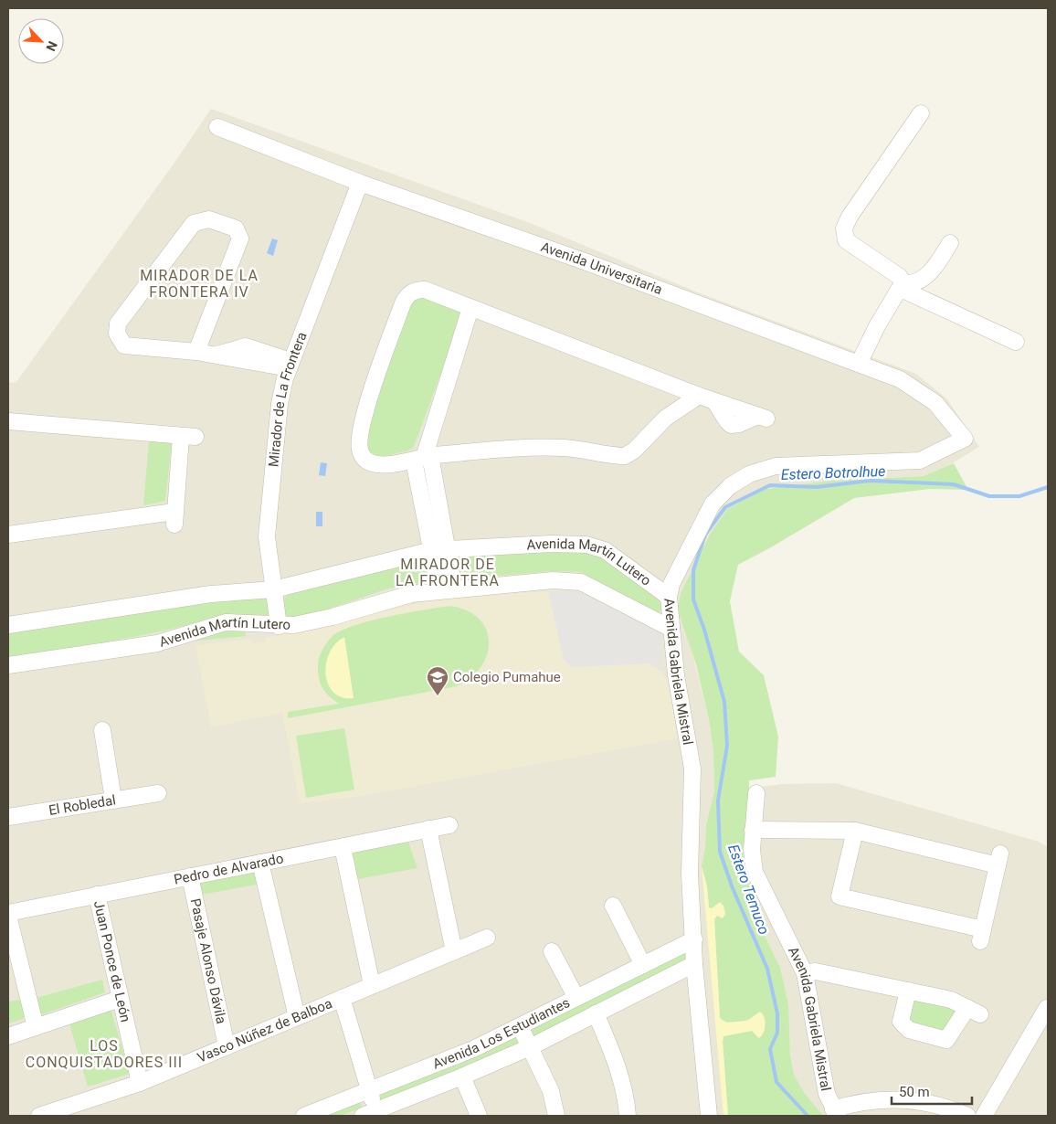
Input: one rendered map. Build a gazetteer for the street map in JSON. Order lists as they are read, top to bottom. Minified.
{"streets":{"street":["Avenida Universitaria","Mirador de La Frontera","Avenida Martín Lutero","Avenida Gabriela Mistral","El Robledal","Pedro de Alvarado","Pasaje Alonso Dávila","Juan Ponce de León","Vasco Núñez de Balboa","Avenida Los Estudiantes"]},"crossings":[["Avenida Universitaria","Mirador de La Frontera"],["Avenida Universitaria","Avenida Gabriela Mistral"],["Mirador de La Frontera","Avenida Martín Lutero"],["Avenida Martín Lutero","Avenida Gabriela Mistral"],["Avenida Gabriela Mistral","Avenida Los Estudiantes"],["Pedro de Alvarado","Pasaje Alonso Dávila"],["Pedro de Alvarado","Juan Ponce de León"],["Pasaje Alonso Dávila","Vasco Núñez de Balboa"],["Juan Ponce de León","Vasco Núñez de Balboa"]],"districts":["MIRADOR DE LA FRONTERA IV","MIRADOR DE LA FRONTERA","LOS CONQUISTADORES III"],"water":["Estero Botrolhue","Estero Temuco"],"places":{"school or university":["Colegio Pumahue"]},"scale_bar":"50 m","north":"bottom right"}
